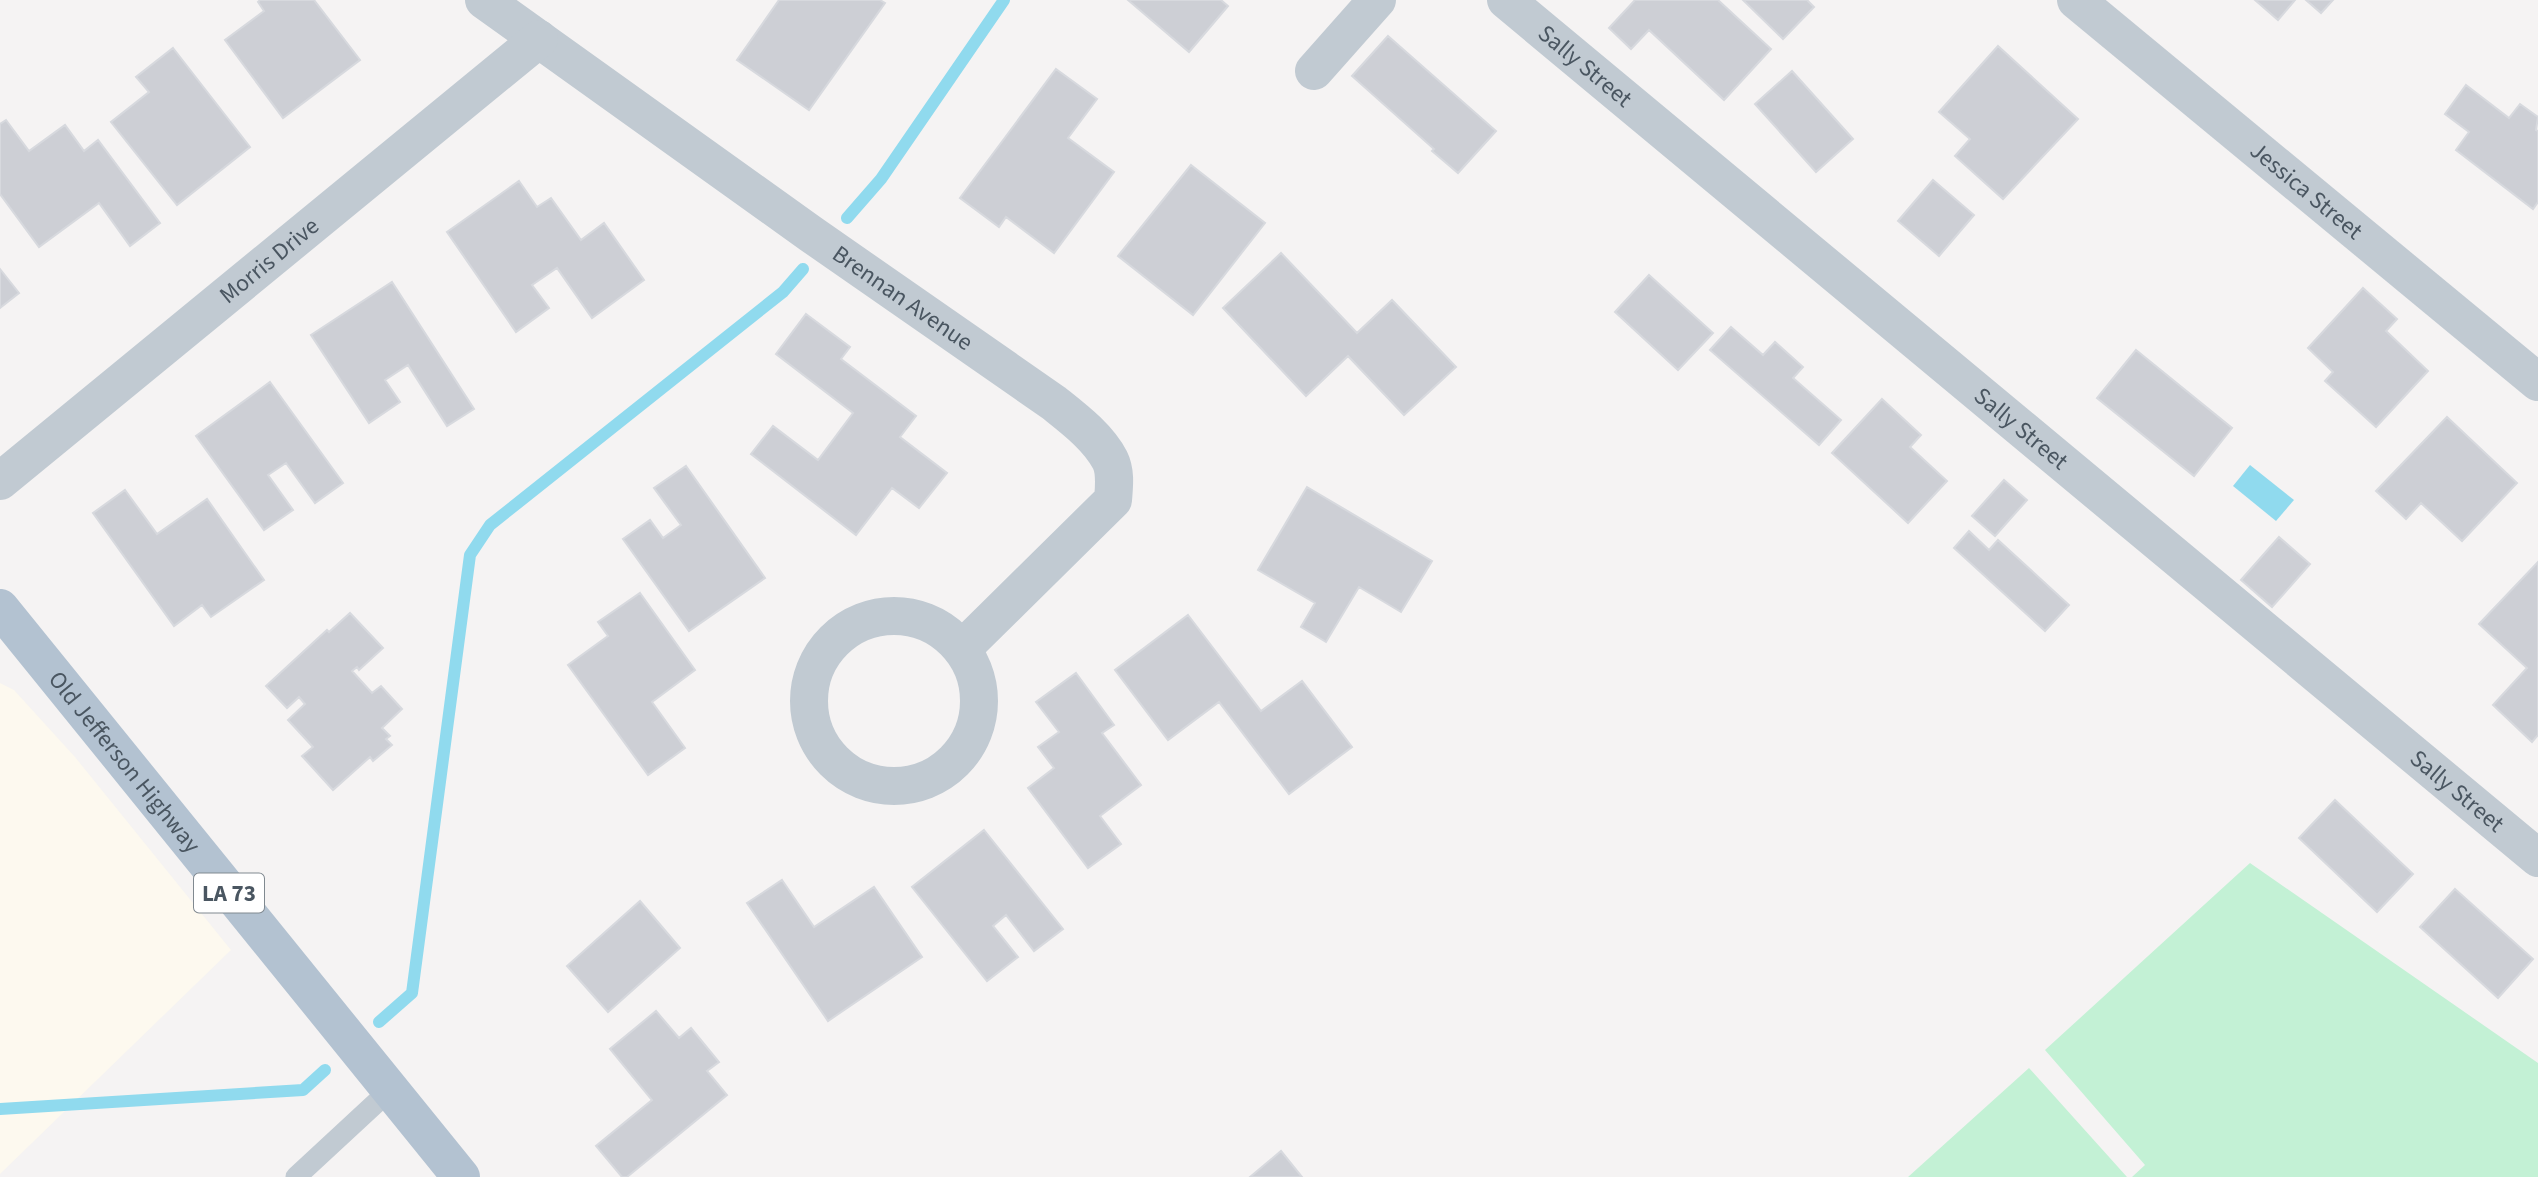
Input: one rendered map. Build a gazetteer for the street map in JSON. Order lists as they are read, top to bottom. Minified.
{"streets":{"main road":["Old Jefferson Highway","LA 73"],"street":["Sally Street","Jessica Street","Morris Drive","Brennan Avenue"]},"crossings":[["Morris Drive","Brennan Avenue"]]}
